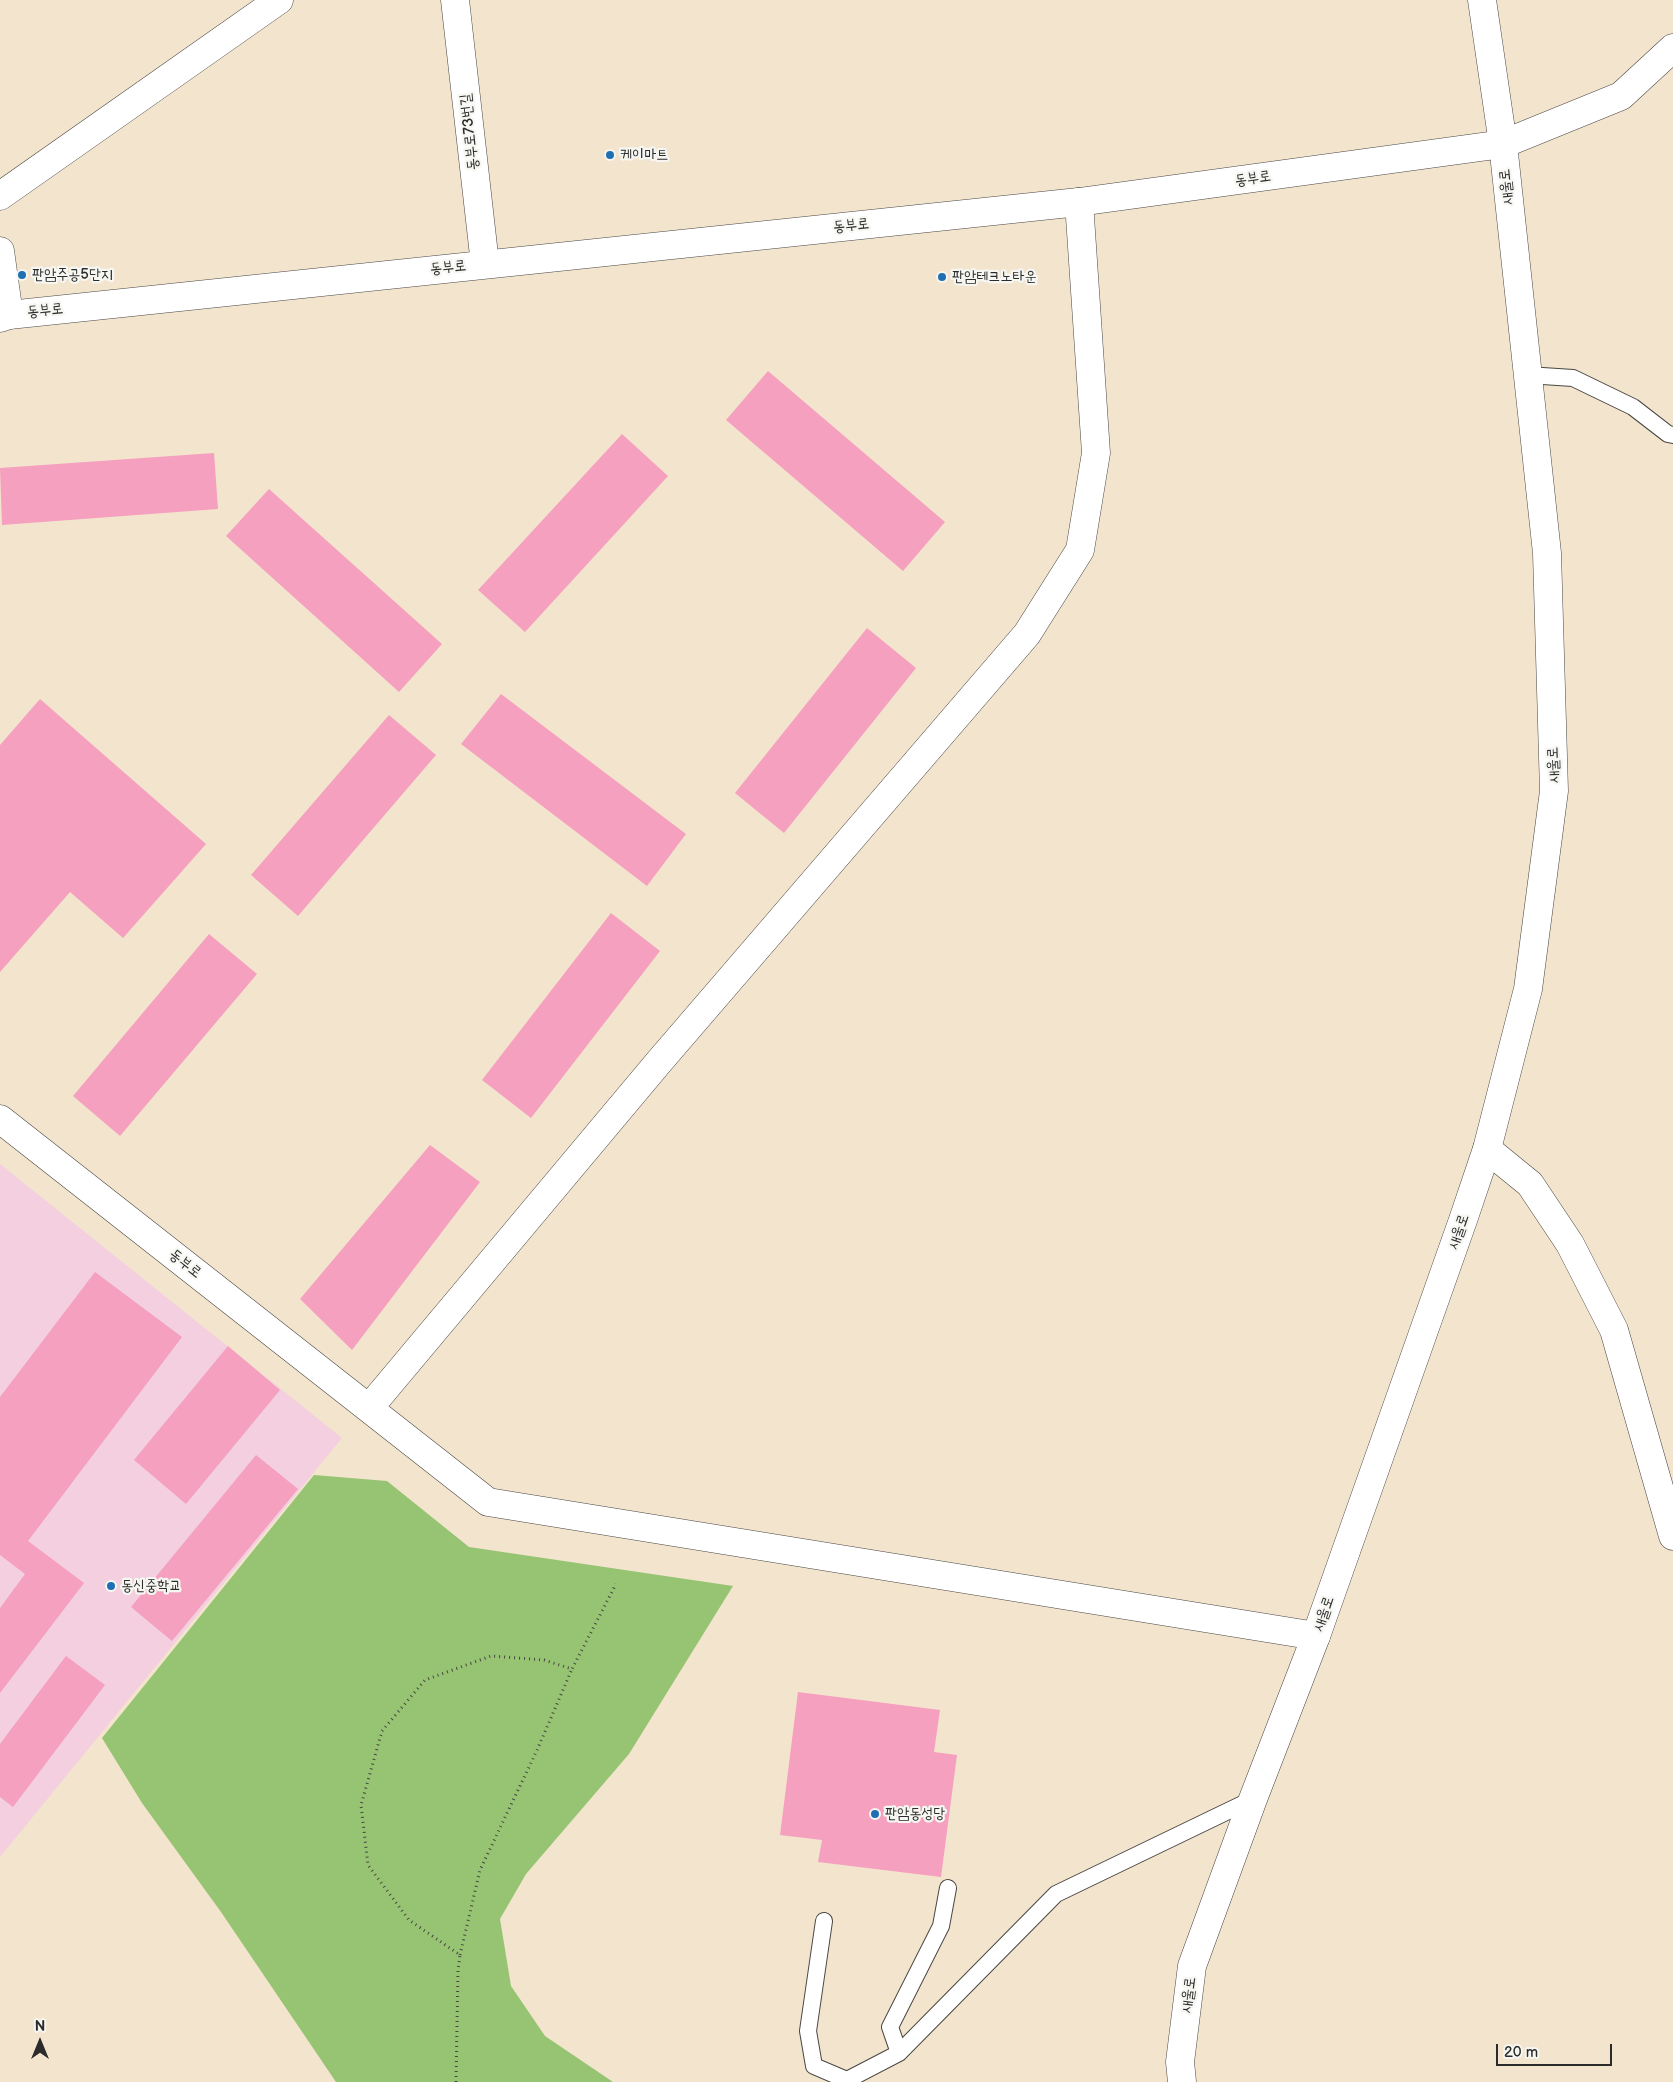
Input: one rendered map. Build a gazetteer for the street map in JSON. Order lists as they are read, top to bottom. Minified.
{"streets":{"street":["동부로73번길","동부로","새울로"]},"crossings":[["동부로73번길","동부로"],["동부로","새울로"]],"places":["케이마트","판암주공5단지","판암테크노타운","동신중학교","판암동성당"],"scale_bar":"20 m","north":"top"}
